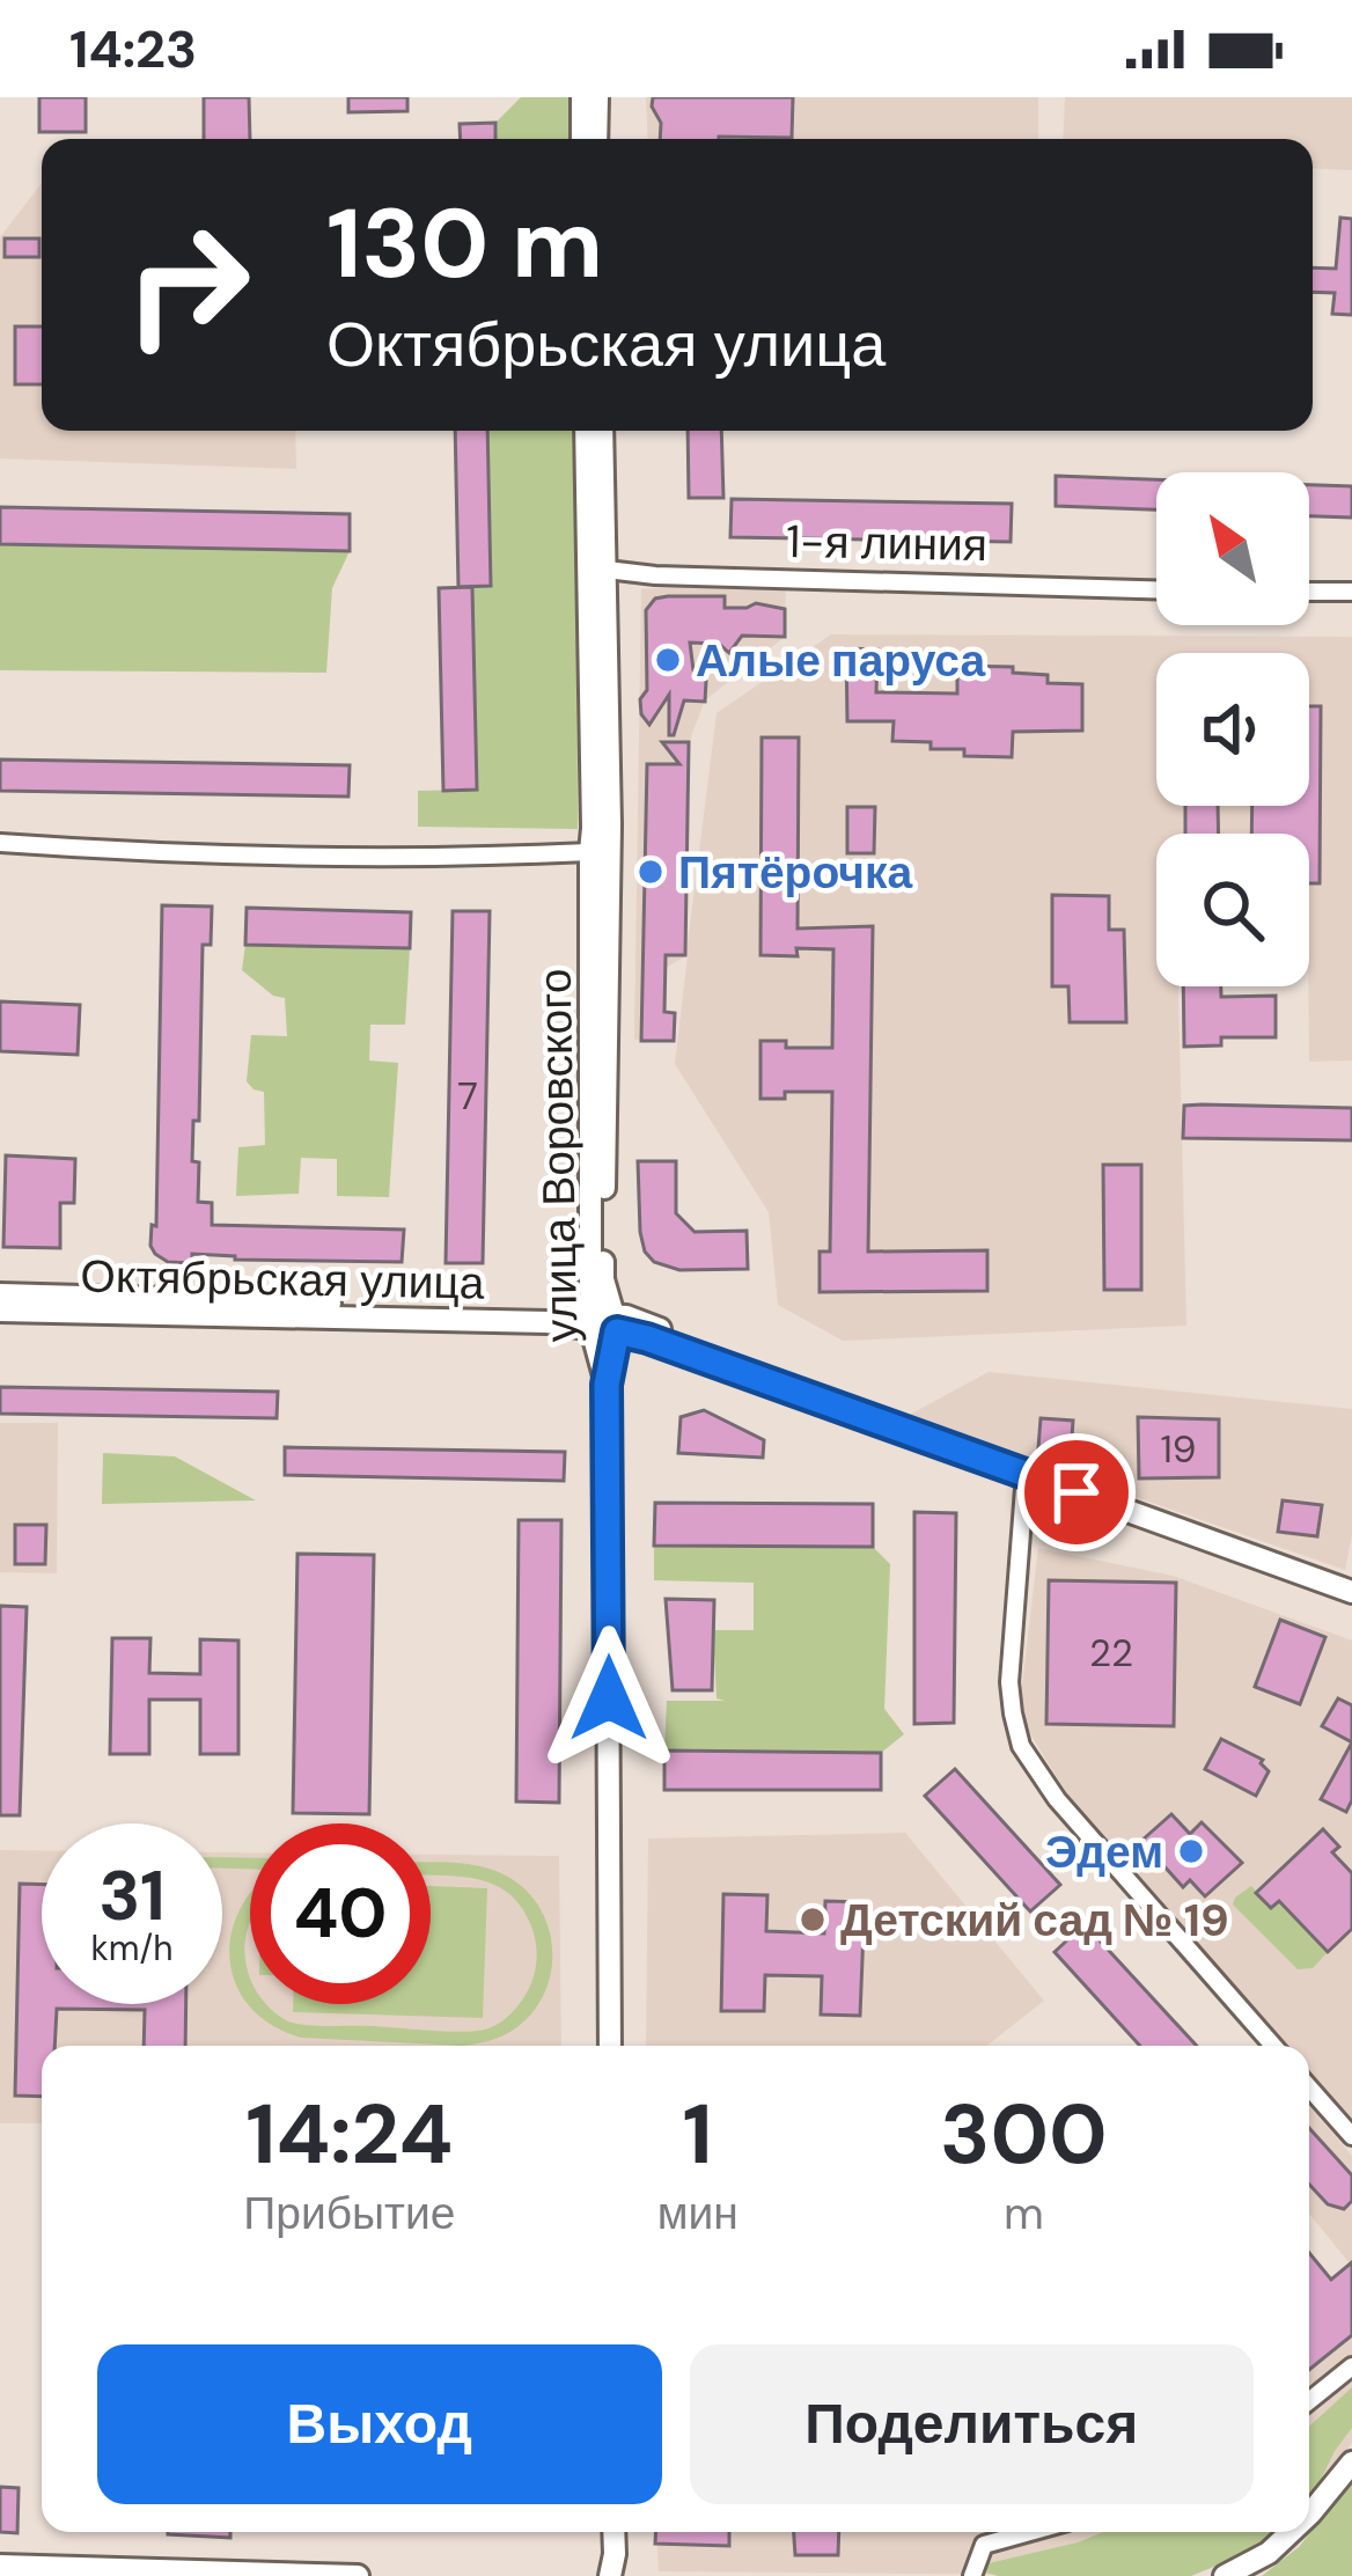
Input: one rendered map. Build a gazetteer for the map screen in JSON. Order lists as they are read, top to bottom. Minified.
{"streets":{"street":["1-я линия","улица Воровского","Октябрьская улица"]},"crossings":[["1-я линия","улица Воровского"],["улица Воровского","Октябрьская улица"]],"places":["Алые паруса","Пятёрочка","Эдем","Детский сад № 19"],"house_numbers":["7","19","22"],"north":"top left","page":{"status":"14:23","turn":["130 m","Октябрьская улица"],"speed":"31 km/h","limit":"40","eta":["14:24","Прибытие","1","мин","300","m"],"buttons":["Выход","Поделиться"]}}
